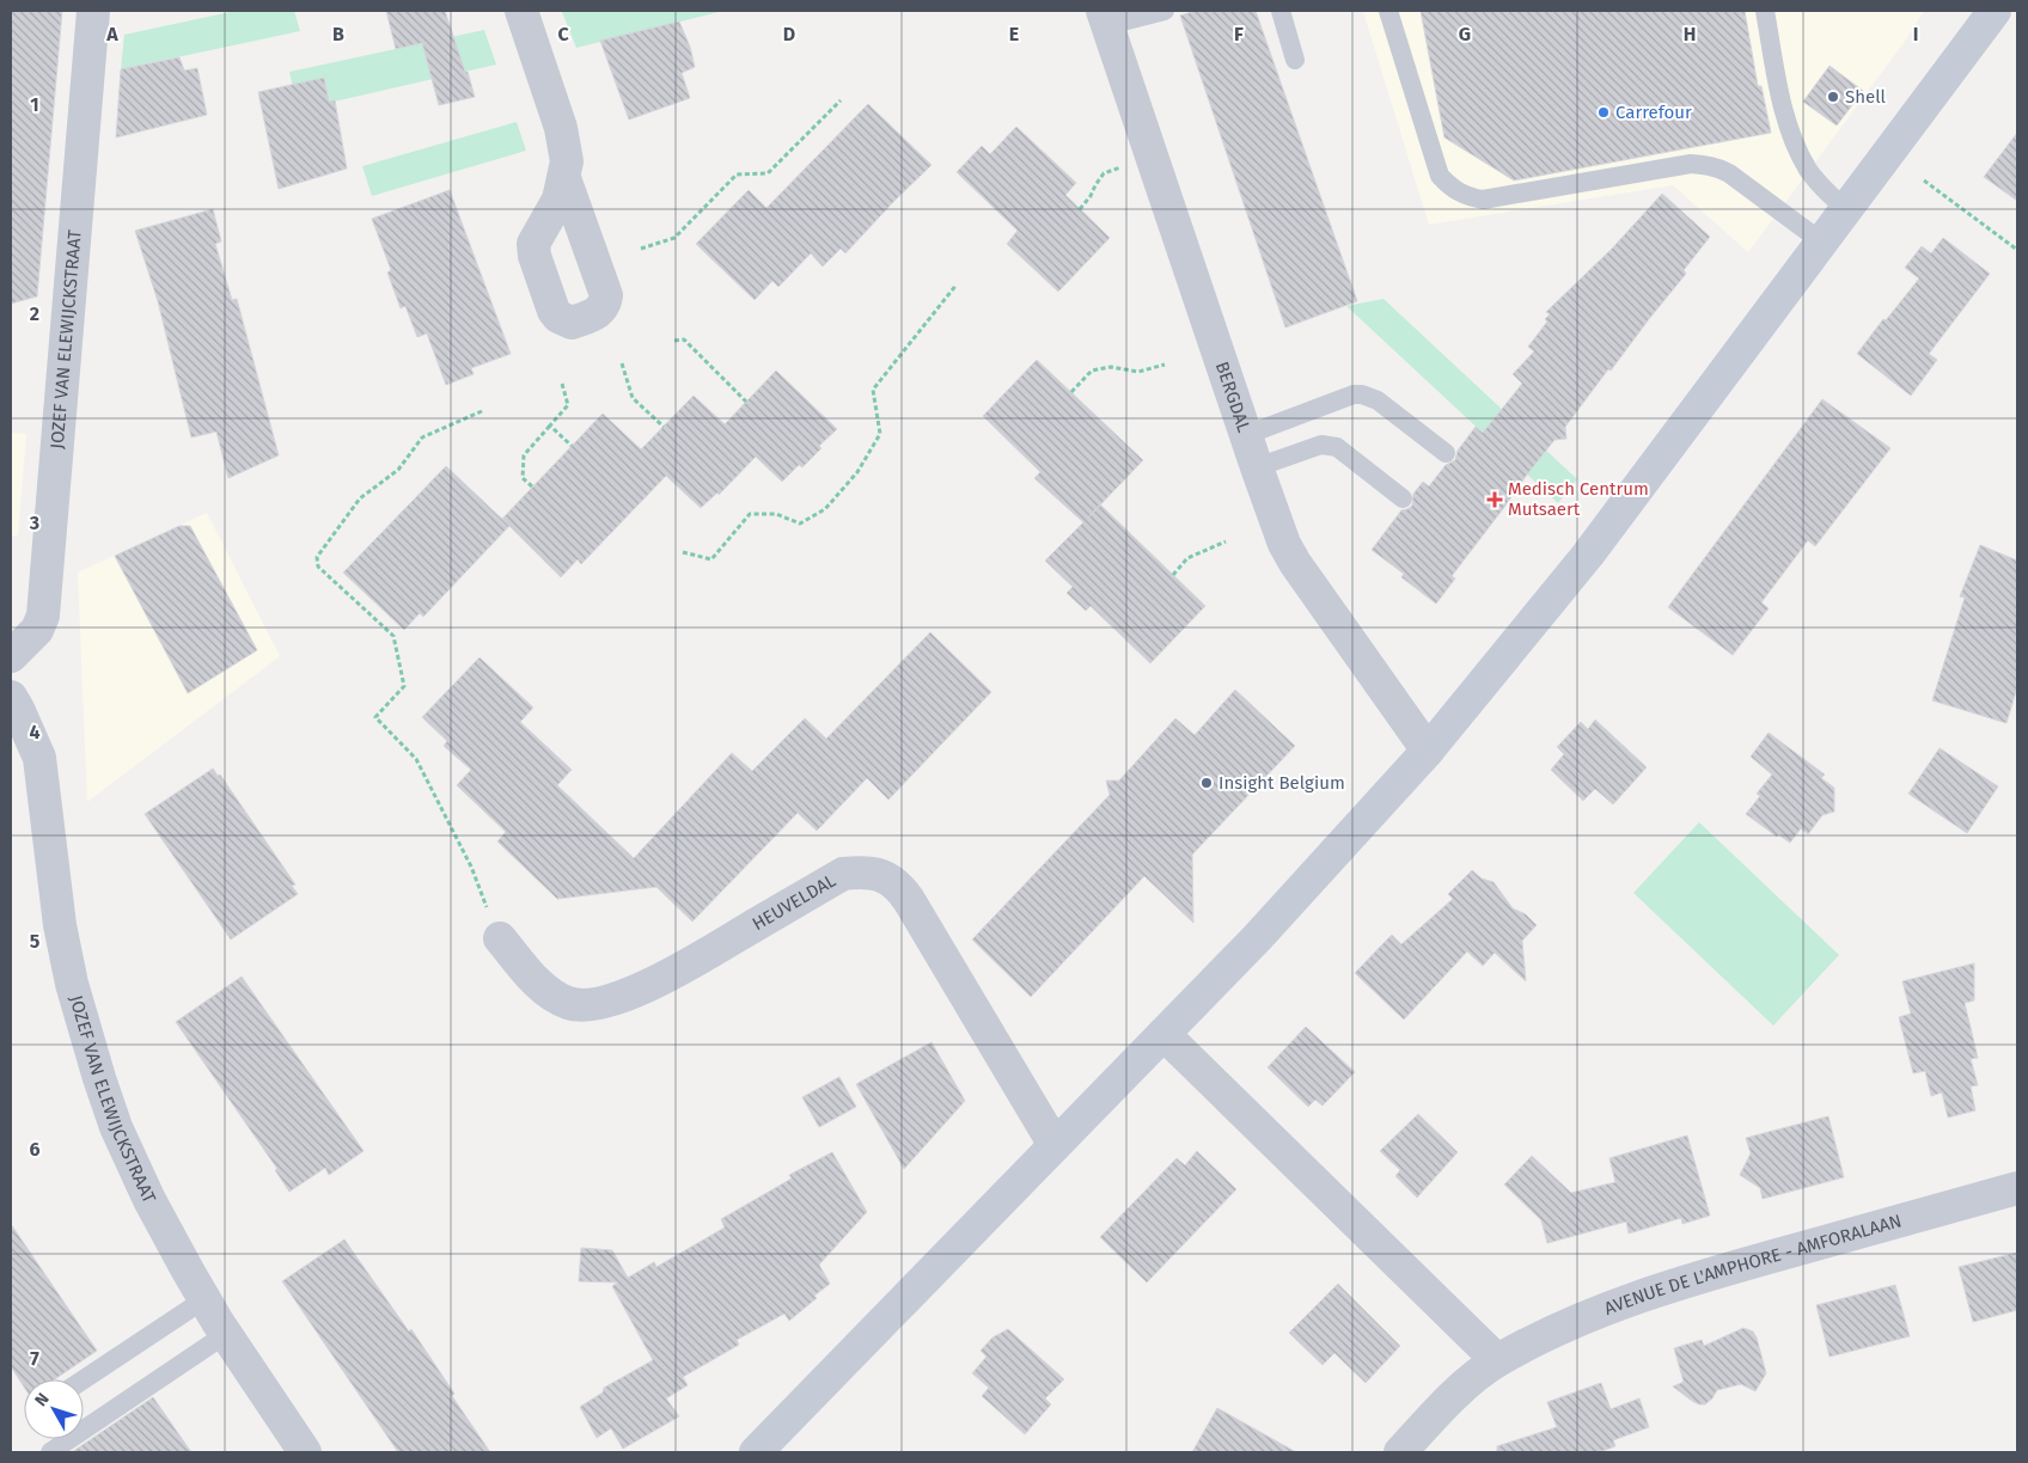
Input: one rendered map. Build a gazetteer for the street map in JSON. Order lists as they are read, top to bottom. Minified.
{"streets":{"street":["JOZEF VAN ELEWIJCKSTRAAT","BERGDAL","HEUVELDAL","AVENUE DE L'AMPHORE - AMFORALAAN"]},"places":{"other":["Shell","Carrefour","Insight Belgium"],"health":["Medisch Centrum Mutsaert"]},"north":"top left","grid":{"columns":["A","B","C","D","E","F","G","H","I"],"rows":["1","2","3","4","5","6","7"]}}
